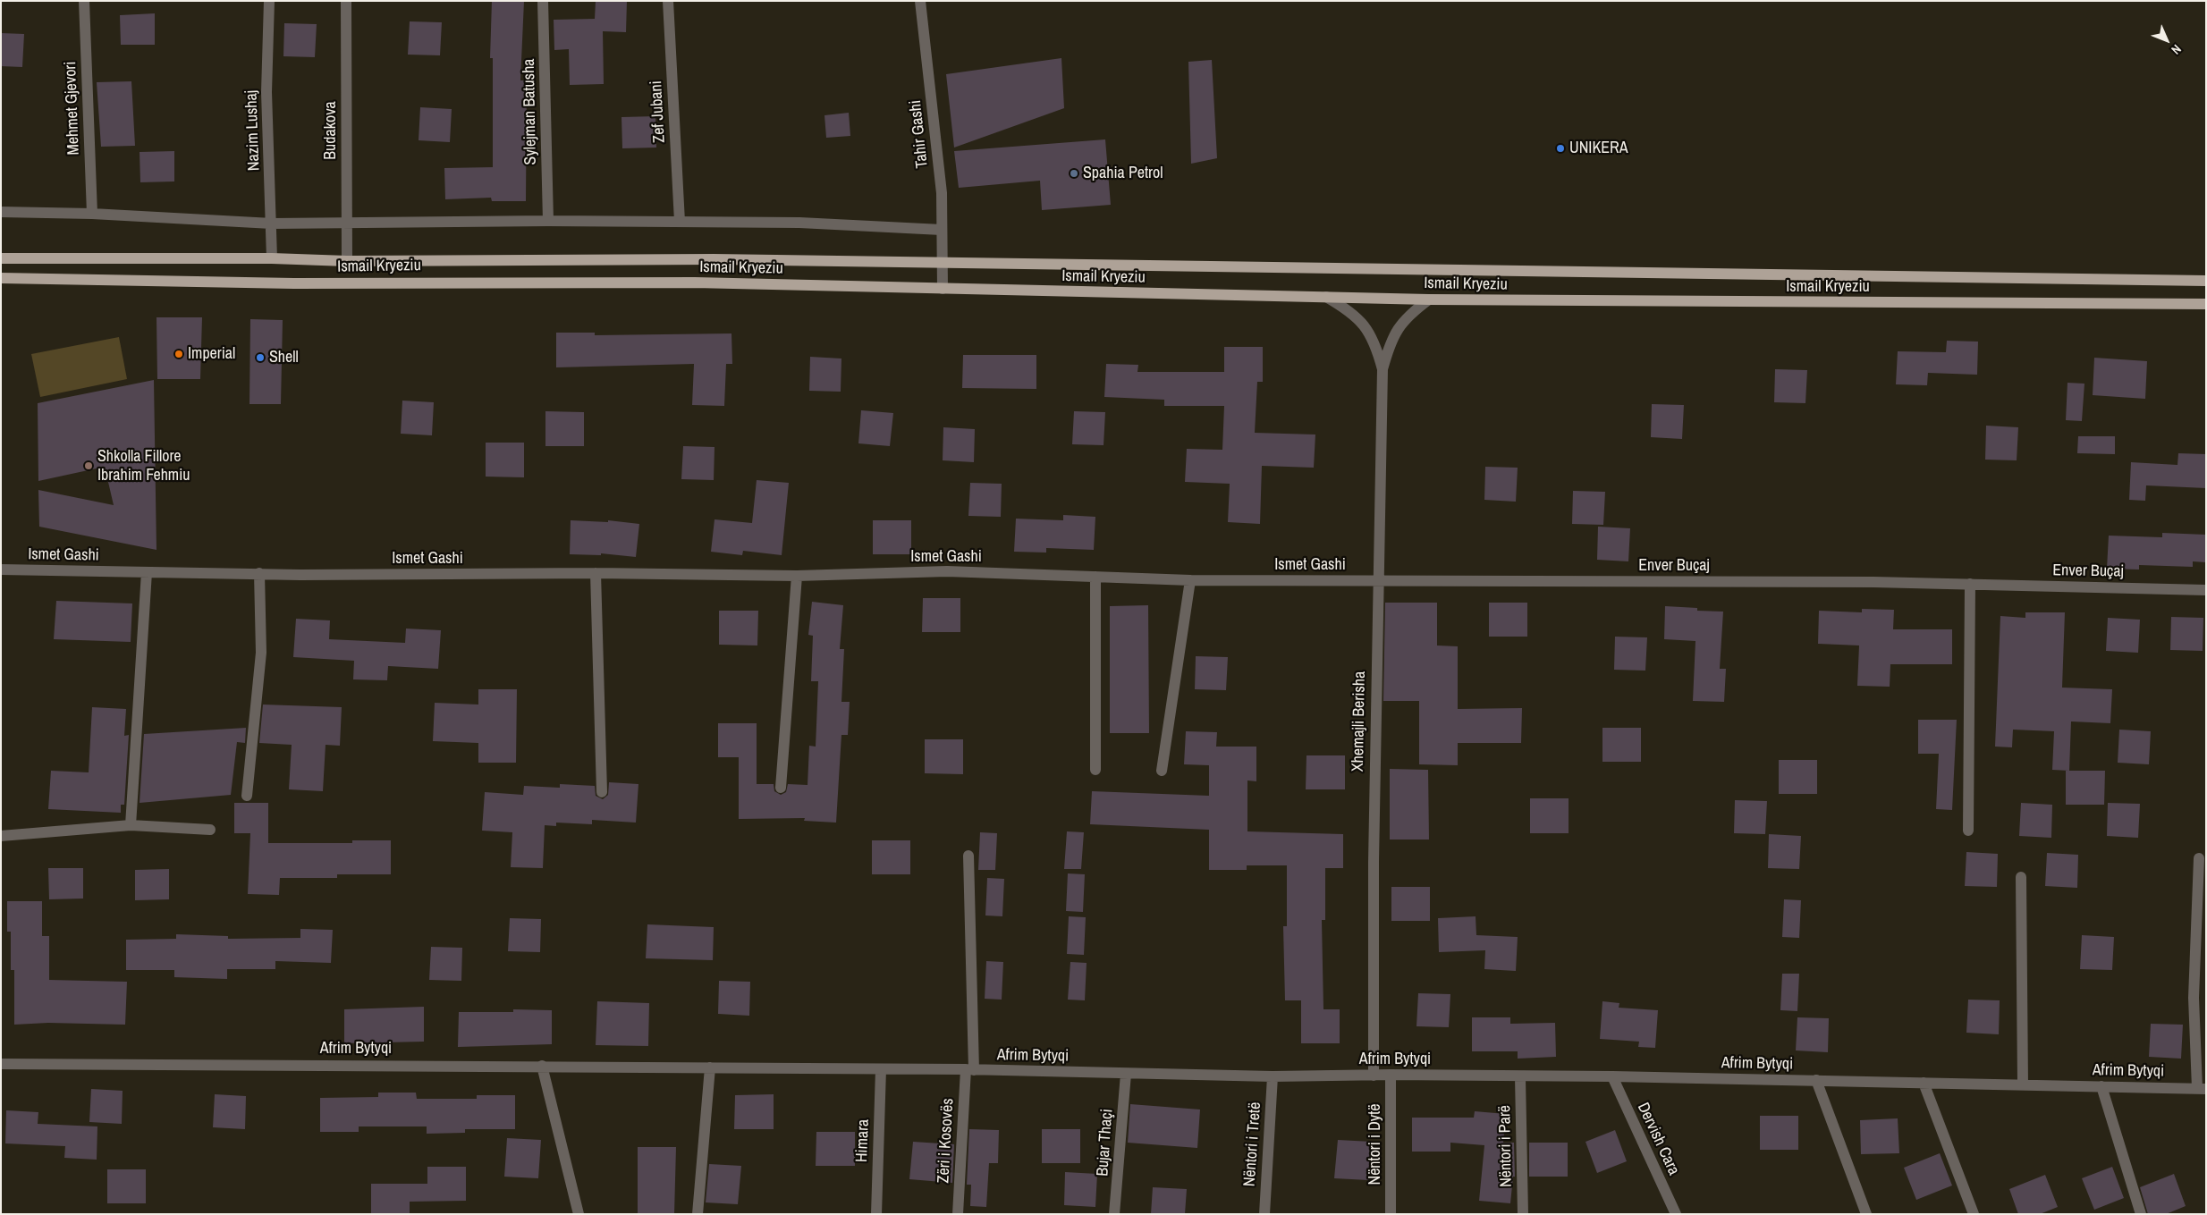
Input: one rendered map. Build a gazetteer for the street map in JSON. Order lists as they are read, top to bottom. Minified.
{"streets":{"main road":["Ismail Kryeziu"],"street":["Mehmet Gjevori","Sylejman Batusha","Zef Jubani","Nazim Lushaj","Budakova","Tahir Gashi","Ismet Gashi","Enver Buçaj","Xhemajli Berisha","Afrim Bytyqi","Dervish Cara","Himara","Zëri i Kosovës","Bujar Thaçi","Nëntori i Tretë","Nëntori i Dytë","Nëntori i Parë"]},"crossings":[["Nazim Lushaj","Ismail Kryeziu"],["Budakova","Ismail Kryeziu"],["Tahir Gashi","Ismail Kryeziu"],["Ismail Kryeziu","Xhemajli Berisha"],["Ismet Gashi","Enver Buçaj"],["Ismet Gashi","Xhemajli Berisha"],["Enver Buçaj","Xhemajli Berisha"],["Xhemajli Berisha","Afrim Bytyqi"],["Afrim Bytyqi","Dervish Cara"],["Afrim Bytyqi","Himara"],["Afrim Bytyqi","Zëri i Kosovës"],["Afrim Bytyqi","Bujar Thaçi"],["Afrim Bytyqi","Nëntori i Tretë"],["Afrim Bytyqi","Nëntori i Dytë"],["Afrim Bytyqi","Nëntori i Parë"]],"places":["UNIKERA","Spahia Petrol","Imperial","Shell","Shkolla Fillore Ibrahim Fehmiu"],"north":"bottom right"}
